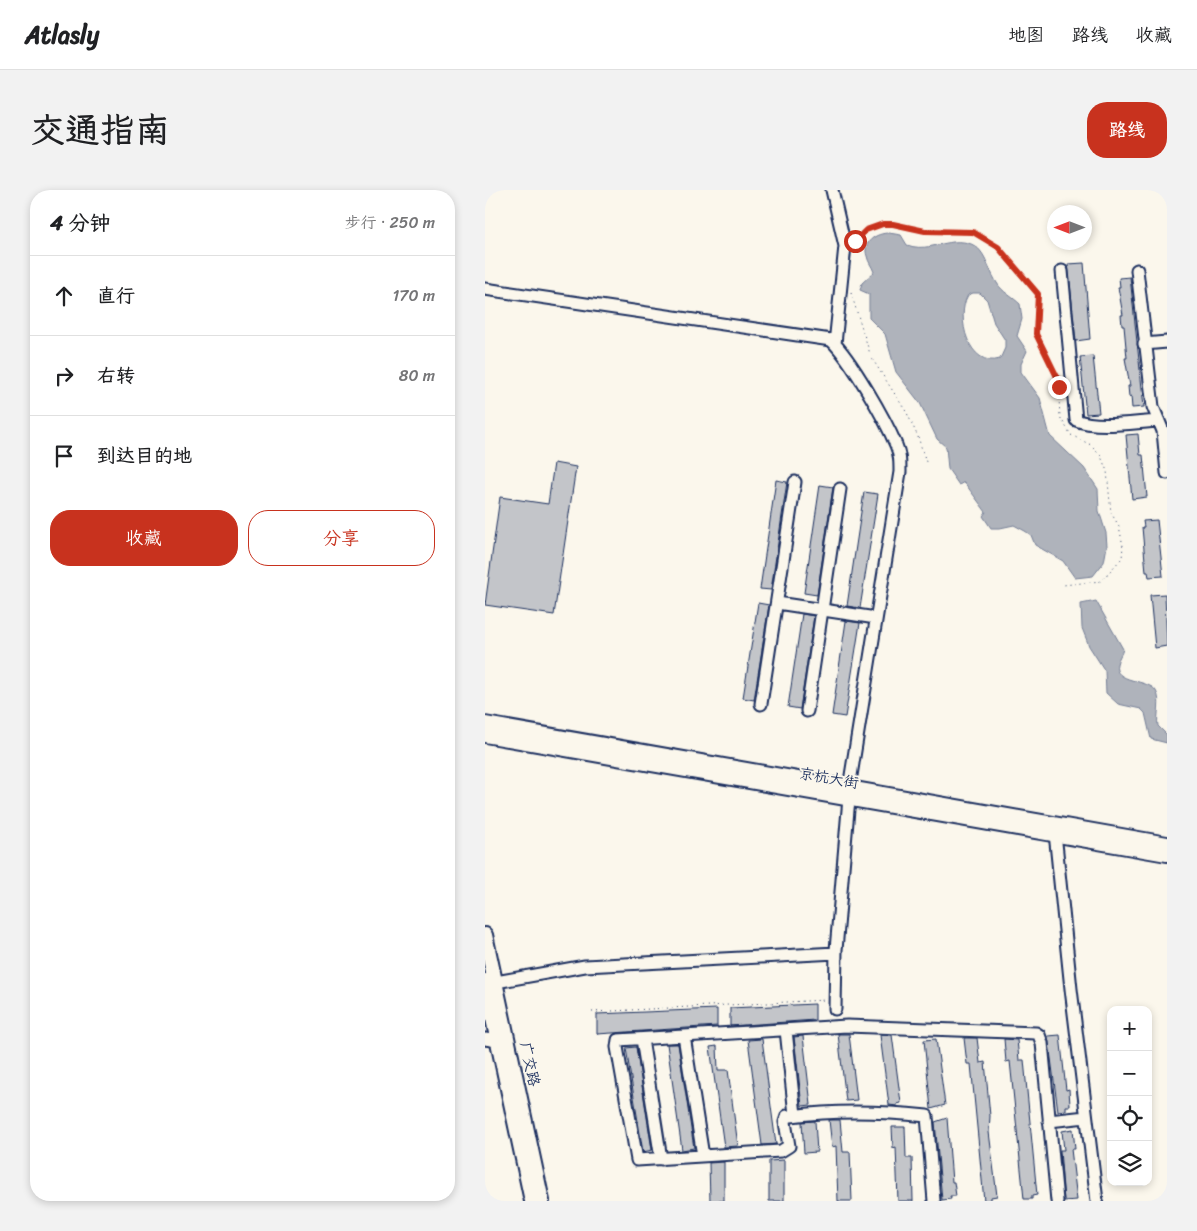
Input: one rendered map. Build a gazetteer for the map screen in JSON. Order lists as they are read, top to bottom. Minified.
{"streets":{"main road":["京杭大街","广交路"]},"north":"left","page":{"header":"Atlasly","nav":["地图","路线","收藏"],"title":"交通指南","buttons":["路线",["收藏","分享"]],"heading":["4 分钟","步行 · 250 m"],"list":[["直行","170 m"],["右转","80 m"],"到达目的地"],"map_buttons":["+","−"]}}
